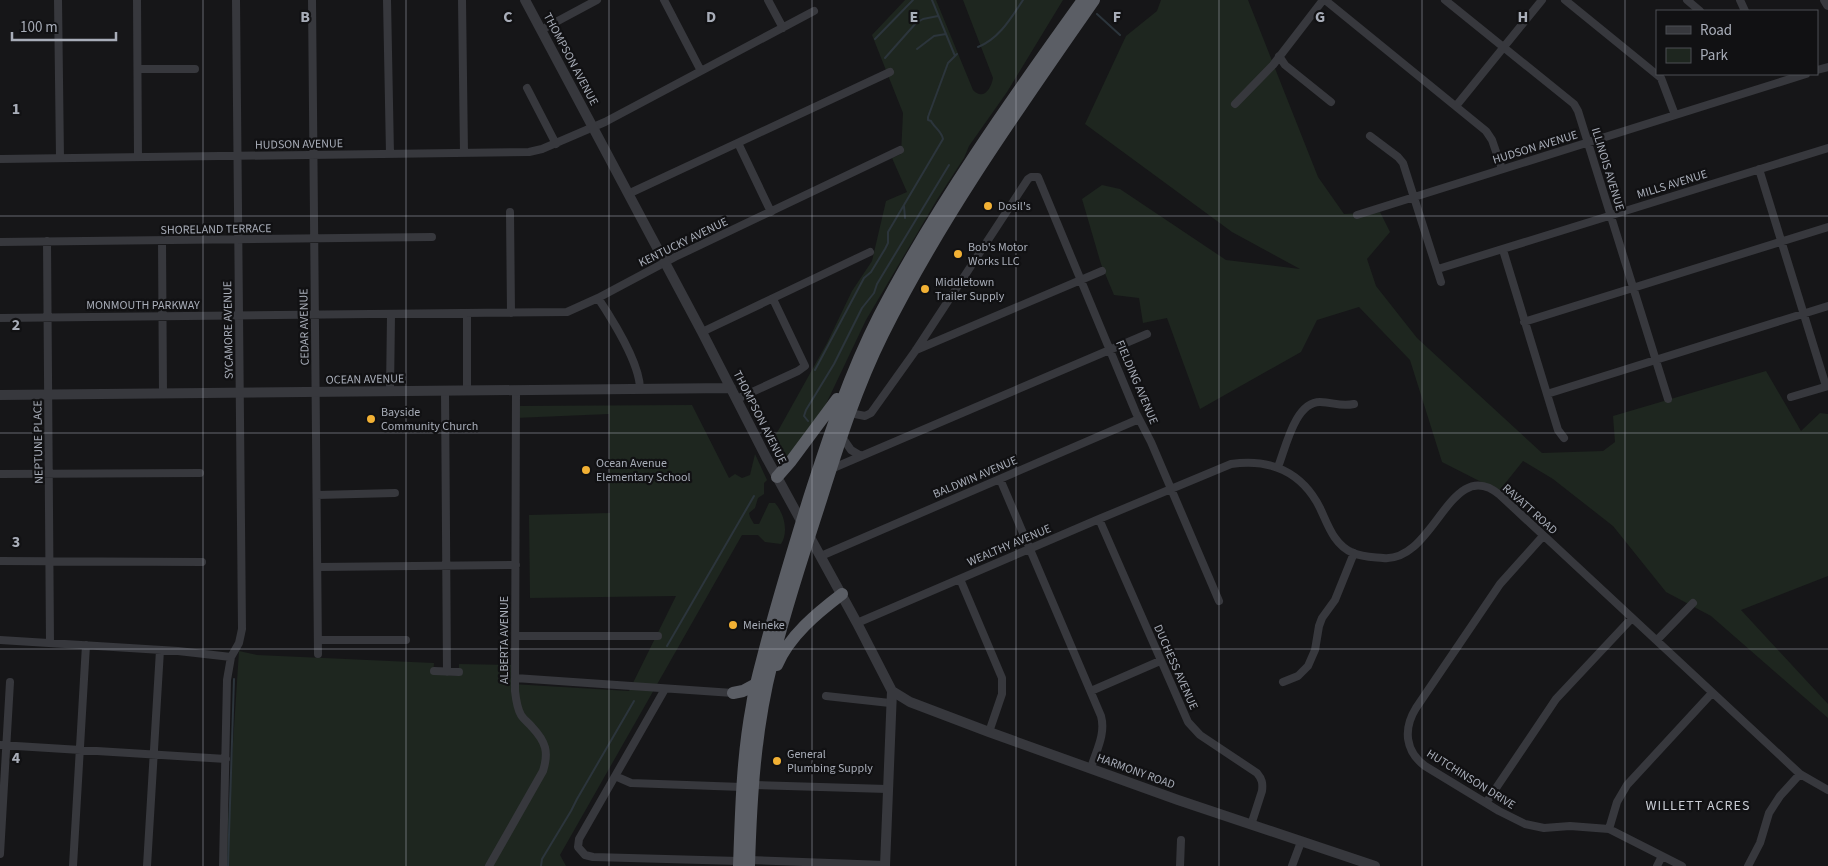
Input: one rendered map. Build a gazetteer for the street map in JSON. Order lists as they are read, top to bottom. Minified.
{"streets":{"street":["THOMPSON AVENUE","HUDSON AVENUE","ILLINOIS AVENUE","MILLS AVENUE","SHORELAND TERRACE","KENTUCKY AVENUE","MONMOUTH PARKWAY","CEDAR AVENUE","SYCAMORE AVENUE","OCEAN AVENUE","FIELDING AVENUE","NEPTUNE PLACE","BALDWIN AVENUE","RAVATT ROAD","WEALTHY AVENUE","ALBERTA AVENUE","DUCHESS AVENUE","HARMONY ROAD","HUTCHINSON DRIVE"]},"crossings":[["THOMPSON AVENUE","HUDSON AVENUE"],["THOMPSON AVENUE","KENTUCKY AVENUE"],["THOMPSON AVENUE","OCEAN AVENUE"],["THOMPSON AVENUE","BALDWIN AVENUE"],["THOMPSON AVENUE","WEALTHY AVENUE"],["THOMPSON AVENUE","HARMONY ROAD"],["HUDSON AVENUE","ILLINOIS AVENUE"],["HUDSON AVENUE","CEDAR AVENUE"],["HUDSON AVENUE","SYCAMORE AVENUE"],["ILLINOIS AVENUE","MILLS AVENUE"],["SHORELAND TERRACE","CEDAR AVENUE"],["SHORELAND TERRACE","SYCAMORE AVENUE"],["SHORELAND TERRACE","NEPTUNE PLACE"],["KENTUCKY AVENUE","MONMOUTH PARKWAY"],["MONMOUTH PARKWAY","CEDAR AVENUE"],["MONMOUTH PARKWAY","SYCAMORE AVENUE"],["MONMOUTH PARKWAY","NEPTUNE PLACE"],["CEDAR AVENUE","OCEAN AVENUE"],["SYCAMORE AVENUE","OCEAN AVENUE"],["OCEAN AVENUE","NEPTUNE PLACE"],["OCEAN AVENUE","ALBERTA AVENUE"],["FIELDING AVENUE","BALDWIN AVENUE"],["FIELDING AVENUE","WEALTHY AVENUE"],["RAVATT ROAD","HUTCHINSON DRIVE"],["WEALTHY AVENUE","DUCHESS AVENUE"],["DUCHESS AVENUE","HARMONY ROAD"]],"districts":["WILLETT ACRES"],"places":["Dosil's","Bob's Motor Works LLC","Middletown Trailer Supply","Bayside Community Church","Ocean Avenue Elementary School","Meineke","General Plumbing Supply"],"legend":["Road","Park"],"scale_bar":"100 m","grid":{"columns":["B","C","D","E","F","G","H"],"rows":["1","2","3","4"]}}
